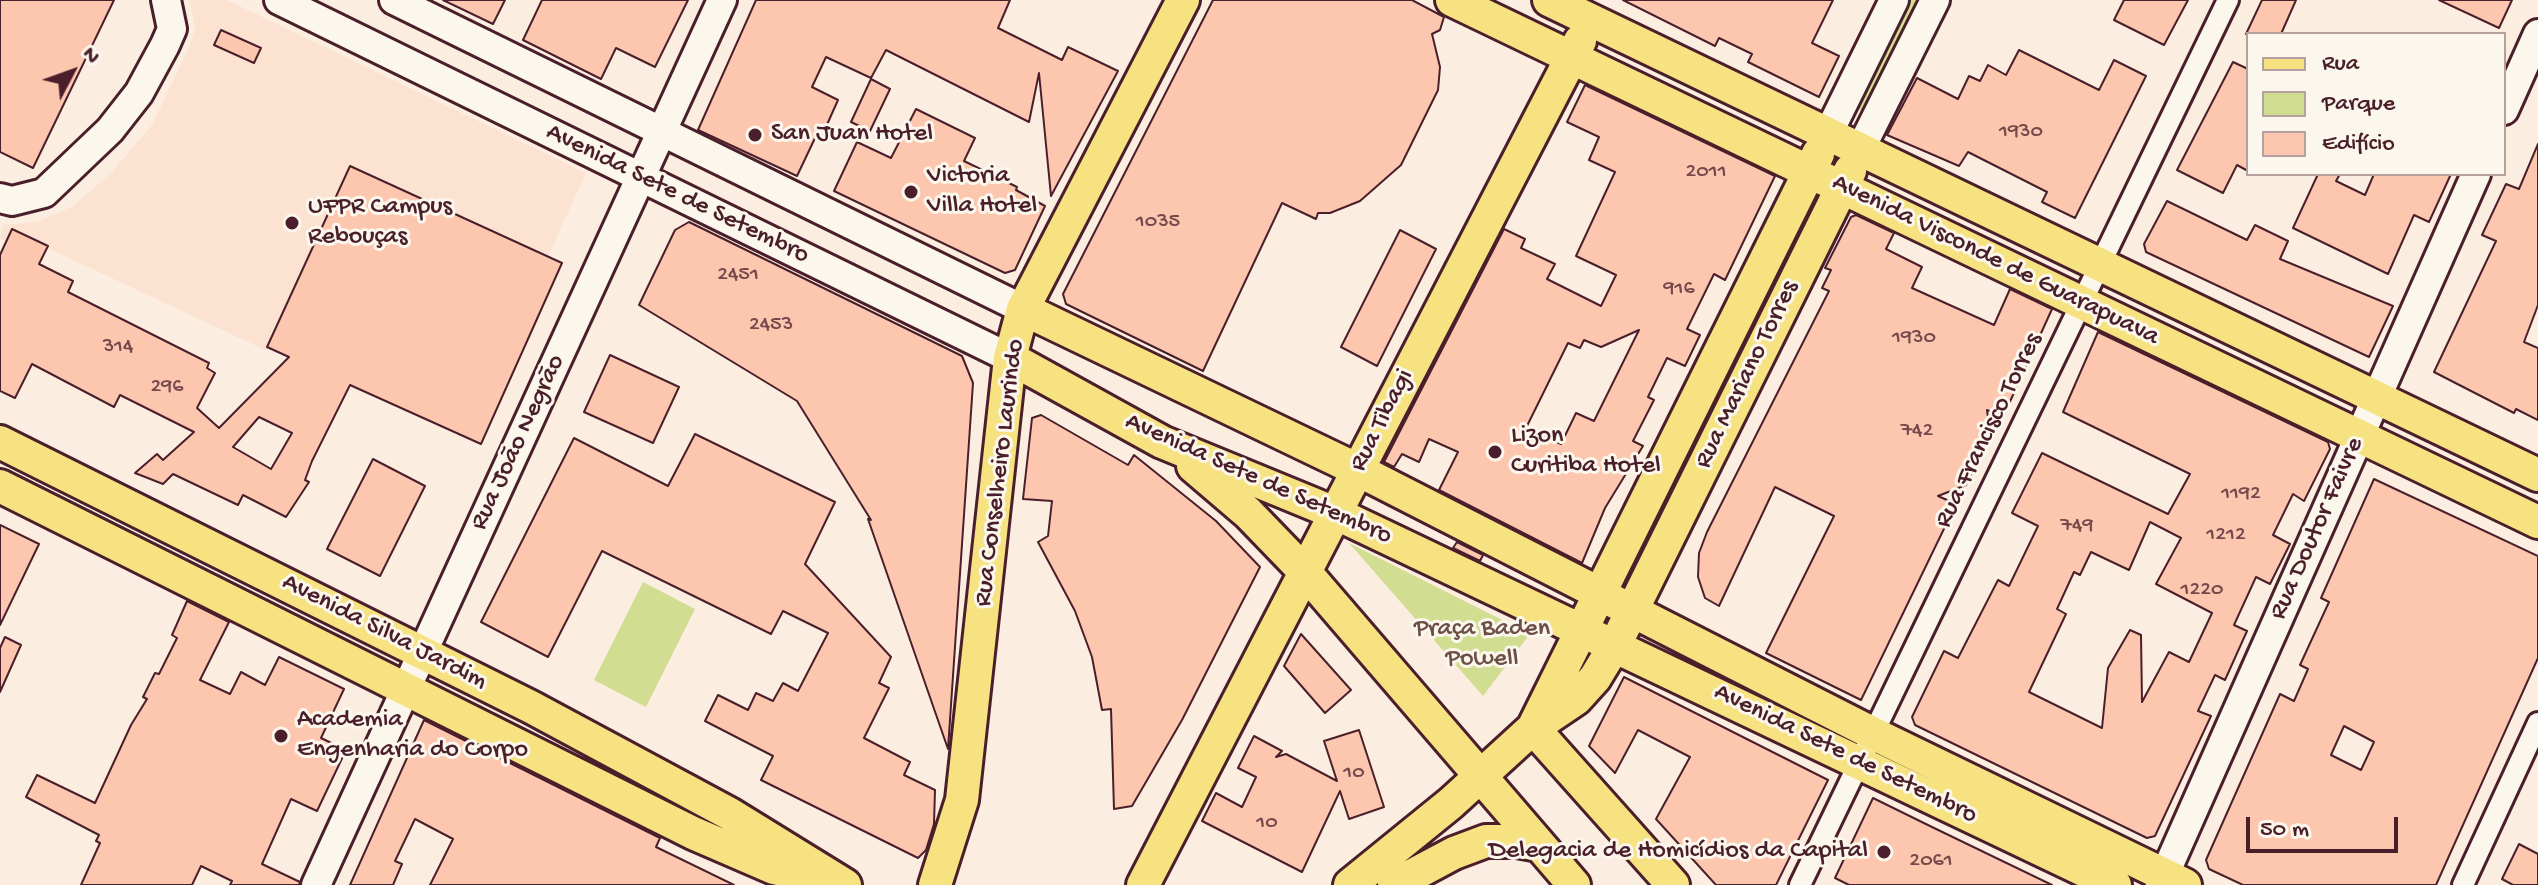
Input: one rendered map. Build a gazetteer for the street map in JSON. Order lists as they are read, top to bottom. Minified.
{"streets":{"main road":["Avenida Sete de Setembro","Avenida Visconde de Guarapuava","Rua Mariano Torres","Rua Tibagi","Rua João Negrão","Rua Conselheiro Laurindo","Rua Doutor Faivre","Avenida Silva Jardim"],"street":["Rua Francisco Torres"]},"crossings":[["Avenida Sete de Setembro","Rua Mariano Torres"],["Avenida Sete de Setembro","Rua Tibagi"],["Avenida Sete de Setembro","Rua Francisco Torres"],["Avenida Sete de Setembro","Rua João Negrão"],["Avenida Sete de Setembro","Rua Conselheiro Laurindo"],["Avenida Sete de Setembro","Rua Doutor Faivre"],["Avenida Visconde de Guarapuava","Rua Mariano Torres"],["Avenida Visconde de Guarapuava","Rua Tibagi"],["Avenida Visconde de Guarapuava","Rua Francisco Torres"],["Avenida Visconde de Guarapuava","Rua Doutor Faivre"],["Rua João Negrão","Avenida Silva Jardim"]],"parks":["Praça Baden Powell"],"places":["San Juan Hotel","Victoria Villa Hotel","UFPR Campus Rebouças","Lizon Curitiba Hotel","Academia Engenharia do Corpo","Delegacia de Homicídios da Capital"],"house_numbers":["1930","2011","1035","2451","916","2453","1930","314","296","742","1192","749","1212","1220","10","10","2061"],"legend":["Rua","Parque","Edifício"],"scale_bar":"50 m","north":"top right"}
